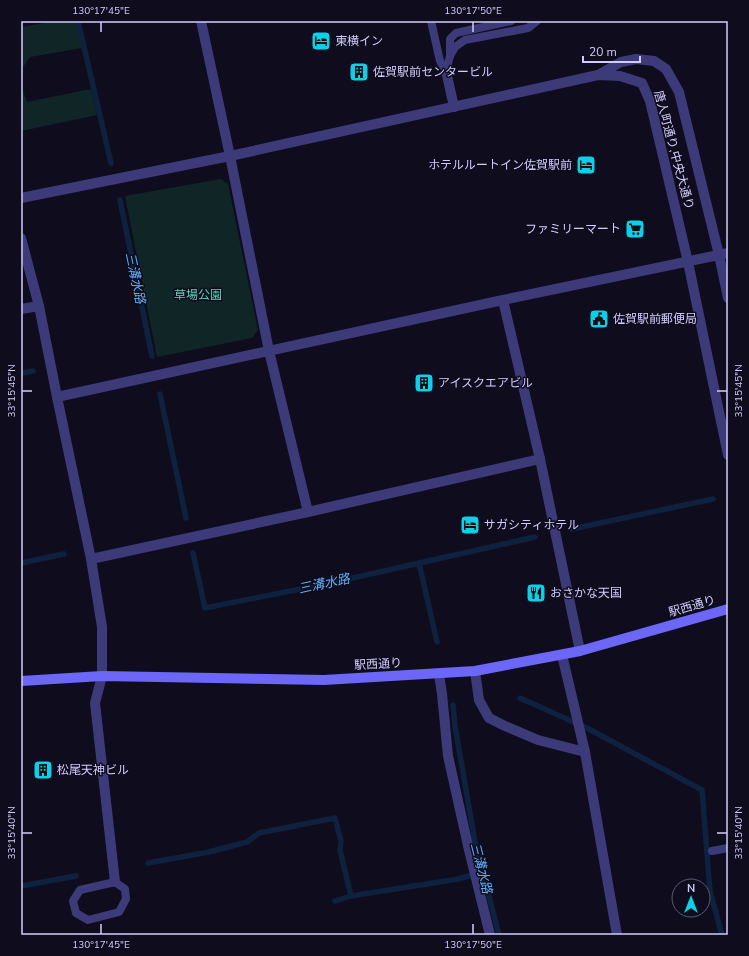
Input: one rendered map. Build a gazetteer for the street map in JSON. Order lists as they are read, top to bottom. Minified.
{"streets":{"main road":["駅西通り"],"street":["唐人町通り,中央大通り"]},"water":["三溝水路"],"parks":["草場公園"],"places":{"hotel":["東横イン","ホテルルートイン佐賀駅前","サガシティホテル"],"building":["佐賀駅前センタービル","アイスクエアビル","松尾天神ビル"],"supermarket":["ファミリーマート"],"public building":["佐賀駅前郵便局"],"restaurant":["おさかな天国"]},"scale_bar":"20 m","north":"top","coordinates":["130°17'45\"E","130°17'50\"E","33°15'45\"N","33°15'40\"N"]}
